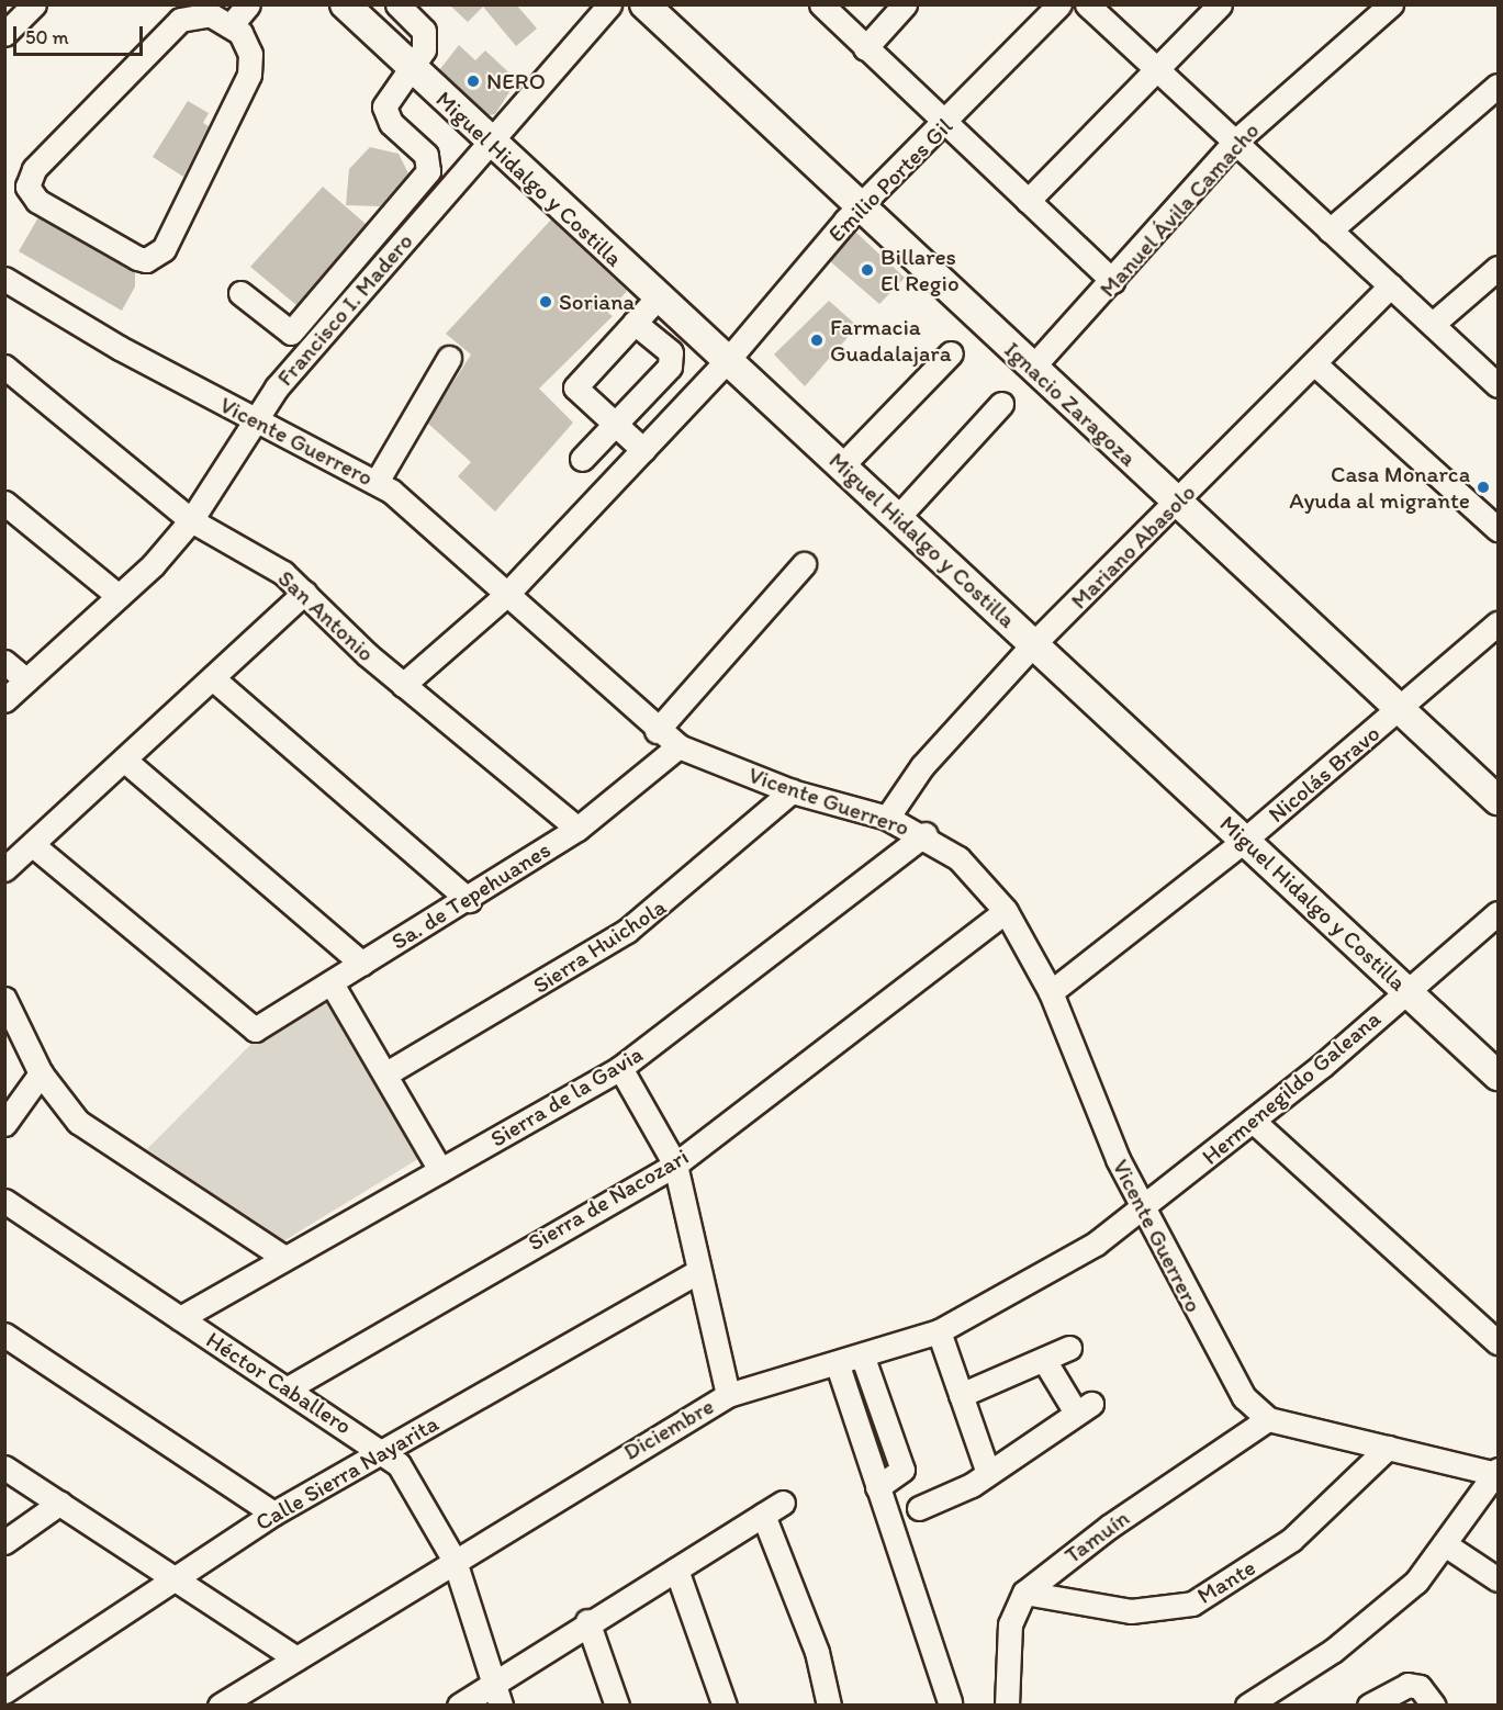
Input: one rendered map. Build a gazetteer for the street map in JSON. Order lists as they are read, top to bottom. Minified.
{"streets":{"main road":["Miguel Hidalgo y Costilla","Ignacio Zaragoza"],"street":["Emilio Portes Gil","Manuel Ávila Camacho","Francisco I. Madero","Vicente Guerrero","Mariano Abasolo","San Antonio","Nicolás Bravo","Sa. de Tepehuanes","Sierra Huichola","Hermenegildo Galeana","Sierra de la Gavia","Sierra de Nacozari","Héctor Caballero","Diciembre","Calle Sierra Nayarita","Tamuín","Mante"]},"crossings":[["Miguel Hidalgo y Costilla","Emilio Portes Gil"],["Miguel Hidalgo y Costilla","Francisco I. Madero"],["Miguel Hidalgo y Costilla","Mariano Abasolo"],["Miguel Hidalgo y Costilla","Nicolás Bravo"],["Miguel Hidalgo y Costilla","Hermenegildo Galeana"],["Emilio Portes Gil","Ignacio Zaragoza"],["Emilio Portes Gil","Vicente Guerrero"],["Emilio Portes Gil","San Antonio"],["Manuel Ávila Camacho","Ignacio Zaragoza"],["Francisco I. Madero","Vicente Guerrero"],["Francisco I. Madero","San Antonio"],["Ignacio Zaragoza","Mariano Abasolo"],["Ignacio Zaragoza","Nicolás Bravo"],["Vicente Guerrero","Mariano Abasolo"],["Vicente Guerrero","Nicolás Bravo"],["Vicente Guerrero","Sa. de Tepehuanes"],["Vicente Guerrero","Sierra Huichola"],["Vicente Guerrero","Hermenegildo Galeana"],["Vicente Guerrero","Sierra de la Gavia"],["Vicente Guerrero","Sierra de Nacozari"],["Vicente Guerrero","Diciembre"],["Vicente Guerrero","Tamuín"],["Vicente Guerrero","Mante"],["San Antonio","Sa. de Tepehuanes"],["Hermenegildo Galeana","Diciembre"],["Sierra de la Gavia","Héctor Caballero"],["Sierra de Nacozari","Héctor Caballero"],["Héctor Caballero","Diciembre"],["Héctor Caballero","Calle Sierra Nayarita"],["Tamuín","Mante"]],"places":["NERO","Billares El Regio","Soriana","Farmacia Guadalajara","Casa Monarca Ayuda al migrante"],"scale_bar":"50 m"}
